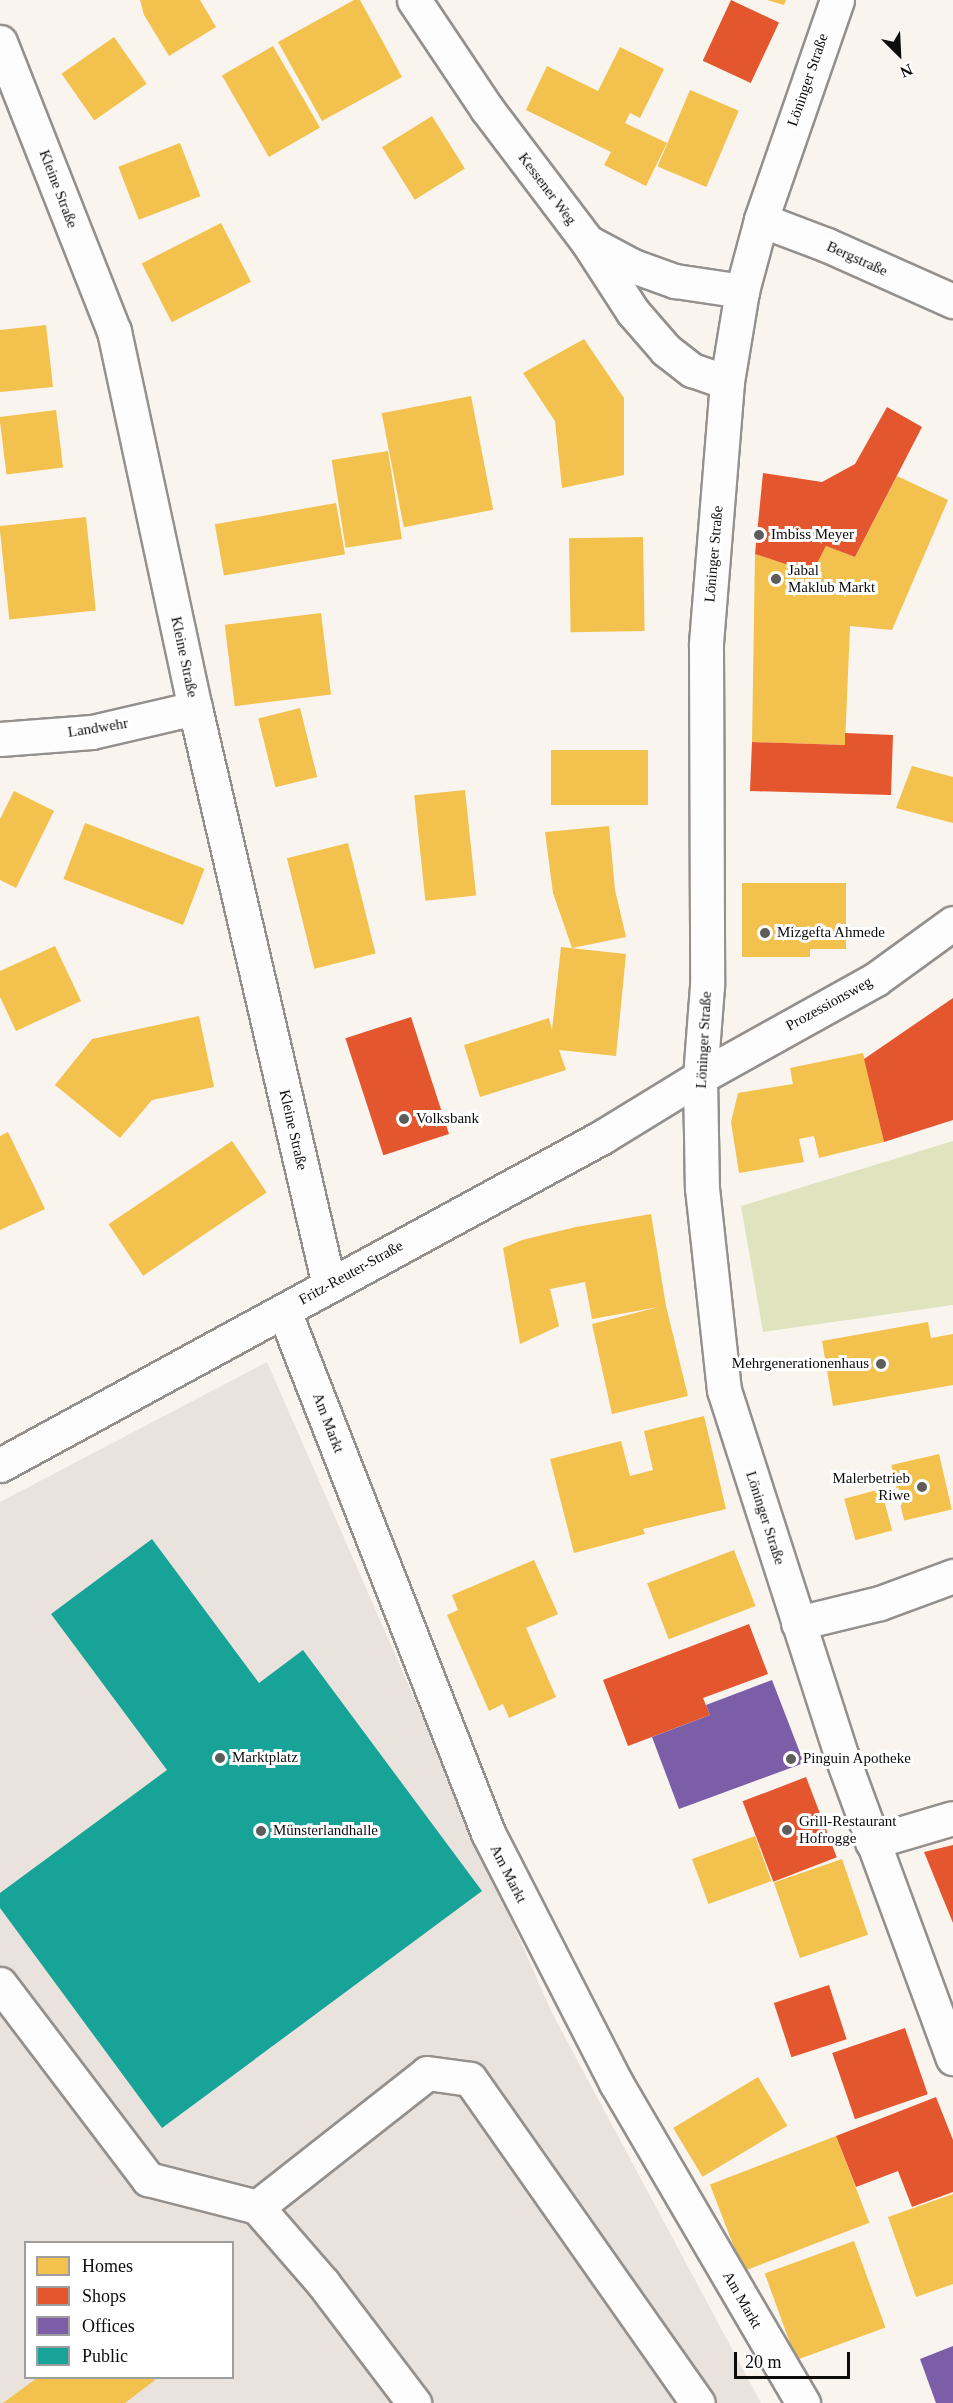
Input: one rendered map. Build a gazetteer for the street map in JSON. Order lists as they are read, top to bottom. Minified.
{"streets":{"street":["Löninger Straße","Kleine Straße","Kessener Weg","Bergstraße","Landwehr","Prozessionsweg","Fritz-Reuter-Straße","Am Markt"]},"crossings":[["Löninger Straße","Kessener Weg"],["Löninger Straße","Bergstraße"],["Löninger Straße","Prozessionsweg"],["Löninger Straße","Fritz-Reuter-Straße"],["Kleine Straße","Landwehr"],["Kleine Straße","Fritz-Reuter-Straße"],["Prozessionsweg","Fritz-Reuter-Straße"],["Fritz-Reuter-Straße","Am Markt"]],"places":["Imbiss Meyer","Jabal Maklub Markt","Mizgefta Ahmede","Volksbank","Mehrgenerationenhaus","Malerbetrieb Riwe","Marktplatz","Pinguin Apotheke","Grill-Restaurant Hofrogge","Münsterlandhalle"],"legend":["Homes","Shops","Offices","Public"],"scale_bar":"20 m","north":"bottom right"}
